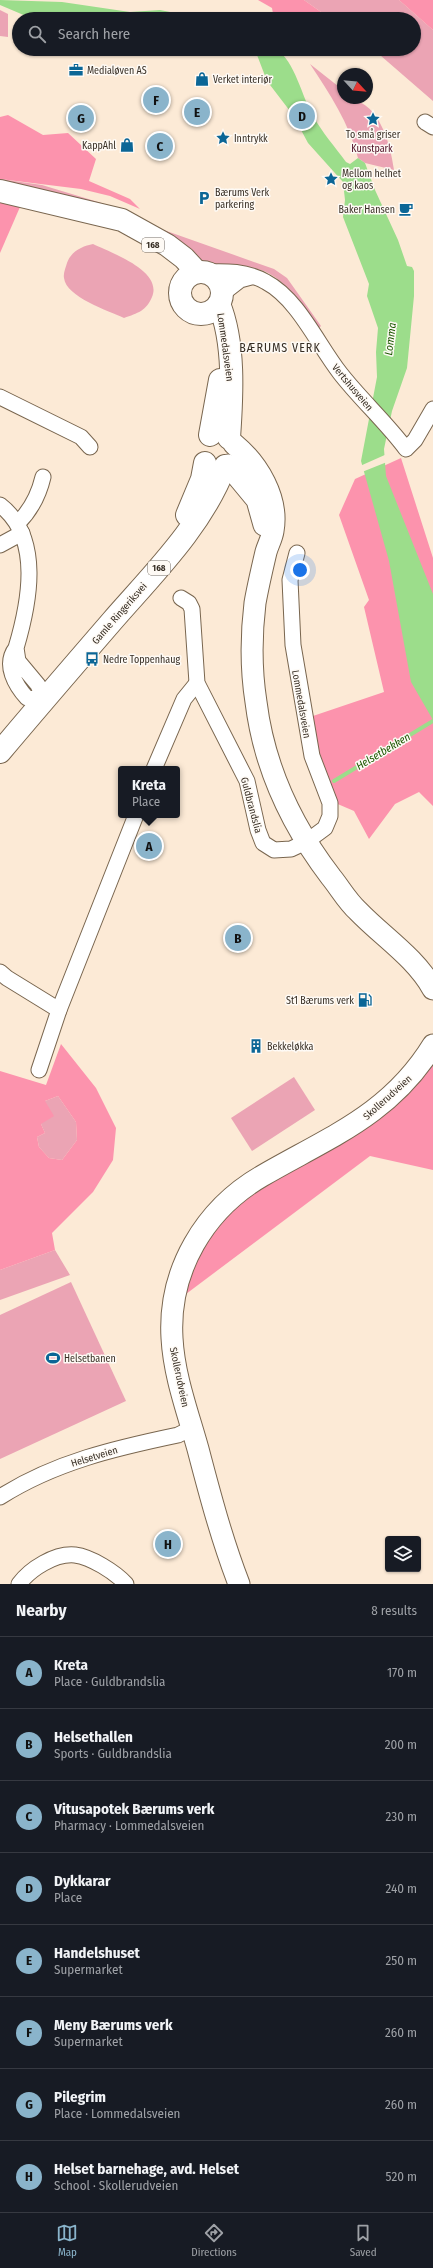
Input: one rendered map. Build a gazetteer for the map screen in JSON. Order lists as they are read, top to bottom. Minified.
{"streets":{"main road":["168","Lommedalsveien","Gamle Ringeriksvei","Skollerudveien"],"street":["Vertshusveien","Guldbrandslia","Helsetveien"]},"crossings":[["168","Lommedalsveien"],["168","Vertshusveien"],["Lommedalsveien","Vertshusveien"],["Lommedalsveien","Gamle Ringeriksvei"],["Lommedalsveien","Guldbrandslia"],["Skollerudveien","Helsetveien"]],"districts":["BÆRUMS VERK"],"water":["Lomma","Helsetbekken"],"parks":["Kunstpark"],"places":{"office":["Medialøven AS"],"shop":["Verket interiør","KappAhl"],"place":["To små griser","Inntrykk","Mellom helhet og kaos"],"parking":["Bærums Verk parkering"],"cafe":["Baker Hansen"],"bus stop":["Nedre Toppenhaug"],"fuel station":["St1 Bærums verk"],"building":["Bekkeløkka"],"sports":["Helsetbanen"]},"north":"bottom right","page":{"search":"Search here","pins":["F","E","D","G","C","A","B","H"],"popup":["Kreta","Place"],"heading":["Nearby","8 results"],"list":[{"mark":"A","name":"Kreta","note":"Place · Guldbrandslia","value":"170 m"},{"mark":"B","name":"Helsethallen","note":"Sports · Guldbrandslia","value":"200 m"},{"mark":"C","name":"Vitusapotek Bærums verk","note":"Pharmacy · Lommedalsveien","value":"230 m"},{"mark":"D","name":"Dykkarar","note":"Place","value":"240 m"},{"mark":"E","name":"Handelshuset","note":"Supermarket","value":"250 m"},{"mark":"F","name":"Meny Bærums verk","note":"Supermarket","value":"260 m"},{"mark":"G","name":"Pilegrim","note":"Place · Lommedalsveien","value":"260 m"},{"mark":"H","name":"Helset barnehage, avd. Helset","note":"School · Skollerudveien","value":"520 m"}],"nav":["Map","Directions","Saved"]}}
